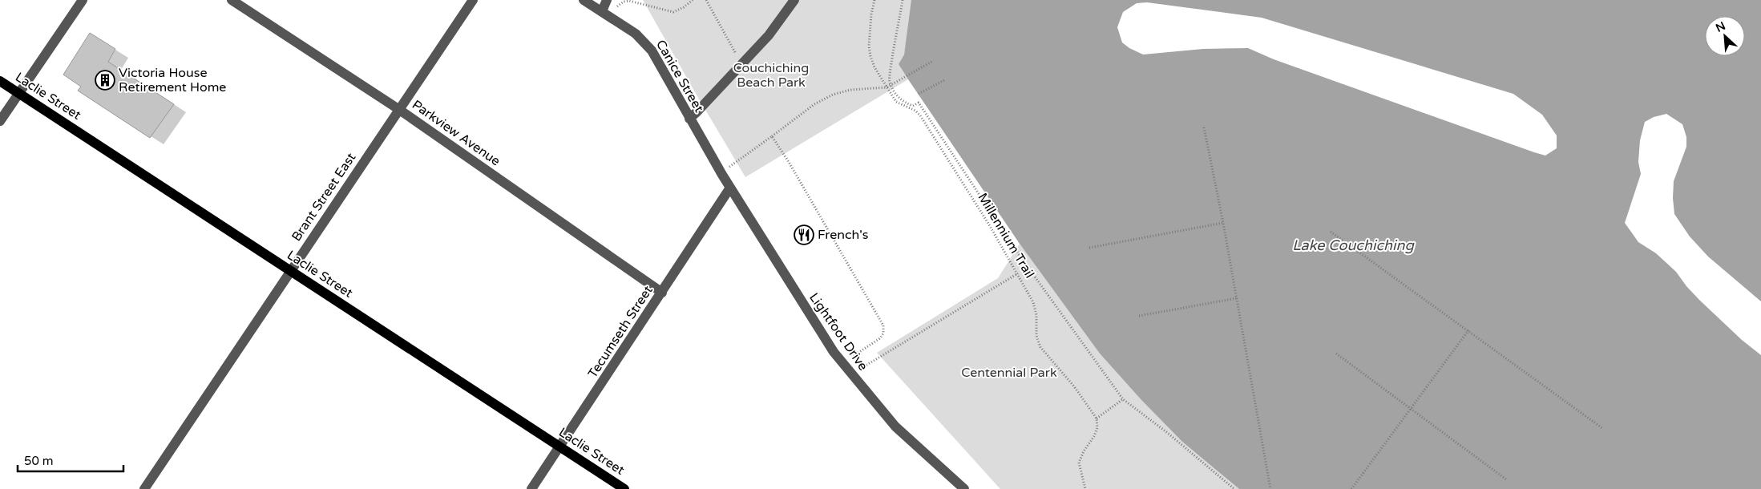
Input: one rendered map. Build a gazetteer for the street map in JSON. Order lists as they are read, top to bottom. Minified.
{"streets":{"main road":["Laclie Street"],"street":["Canice Street","Parkview Avenue","Brant Street East","Tecumseth Street","Lightfoot Drive"],"path":["Millennium Trail"]},"crossings":[["Canice Street","Tecumseth Street"],["Canice Street","Lightfoot Drive"],["Laclie Street","Brant Street East"],["Laclie Street","Tecumseth Street"],["Parkview Avenue","Brant Street East"],["Parkview Avenue","Tecumseth Street"],["Tecumseth Street","Lightfoot Drive"]],"water":["Lake Couchiching"],"parks":["Couchiching Beach Park","Centennial Park"],"places":{"building":["Victoria House Retirement Home"],"restaurant":["French's"]},"scale_bar":"50 m","north":"top left"}
